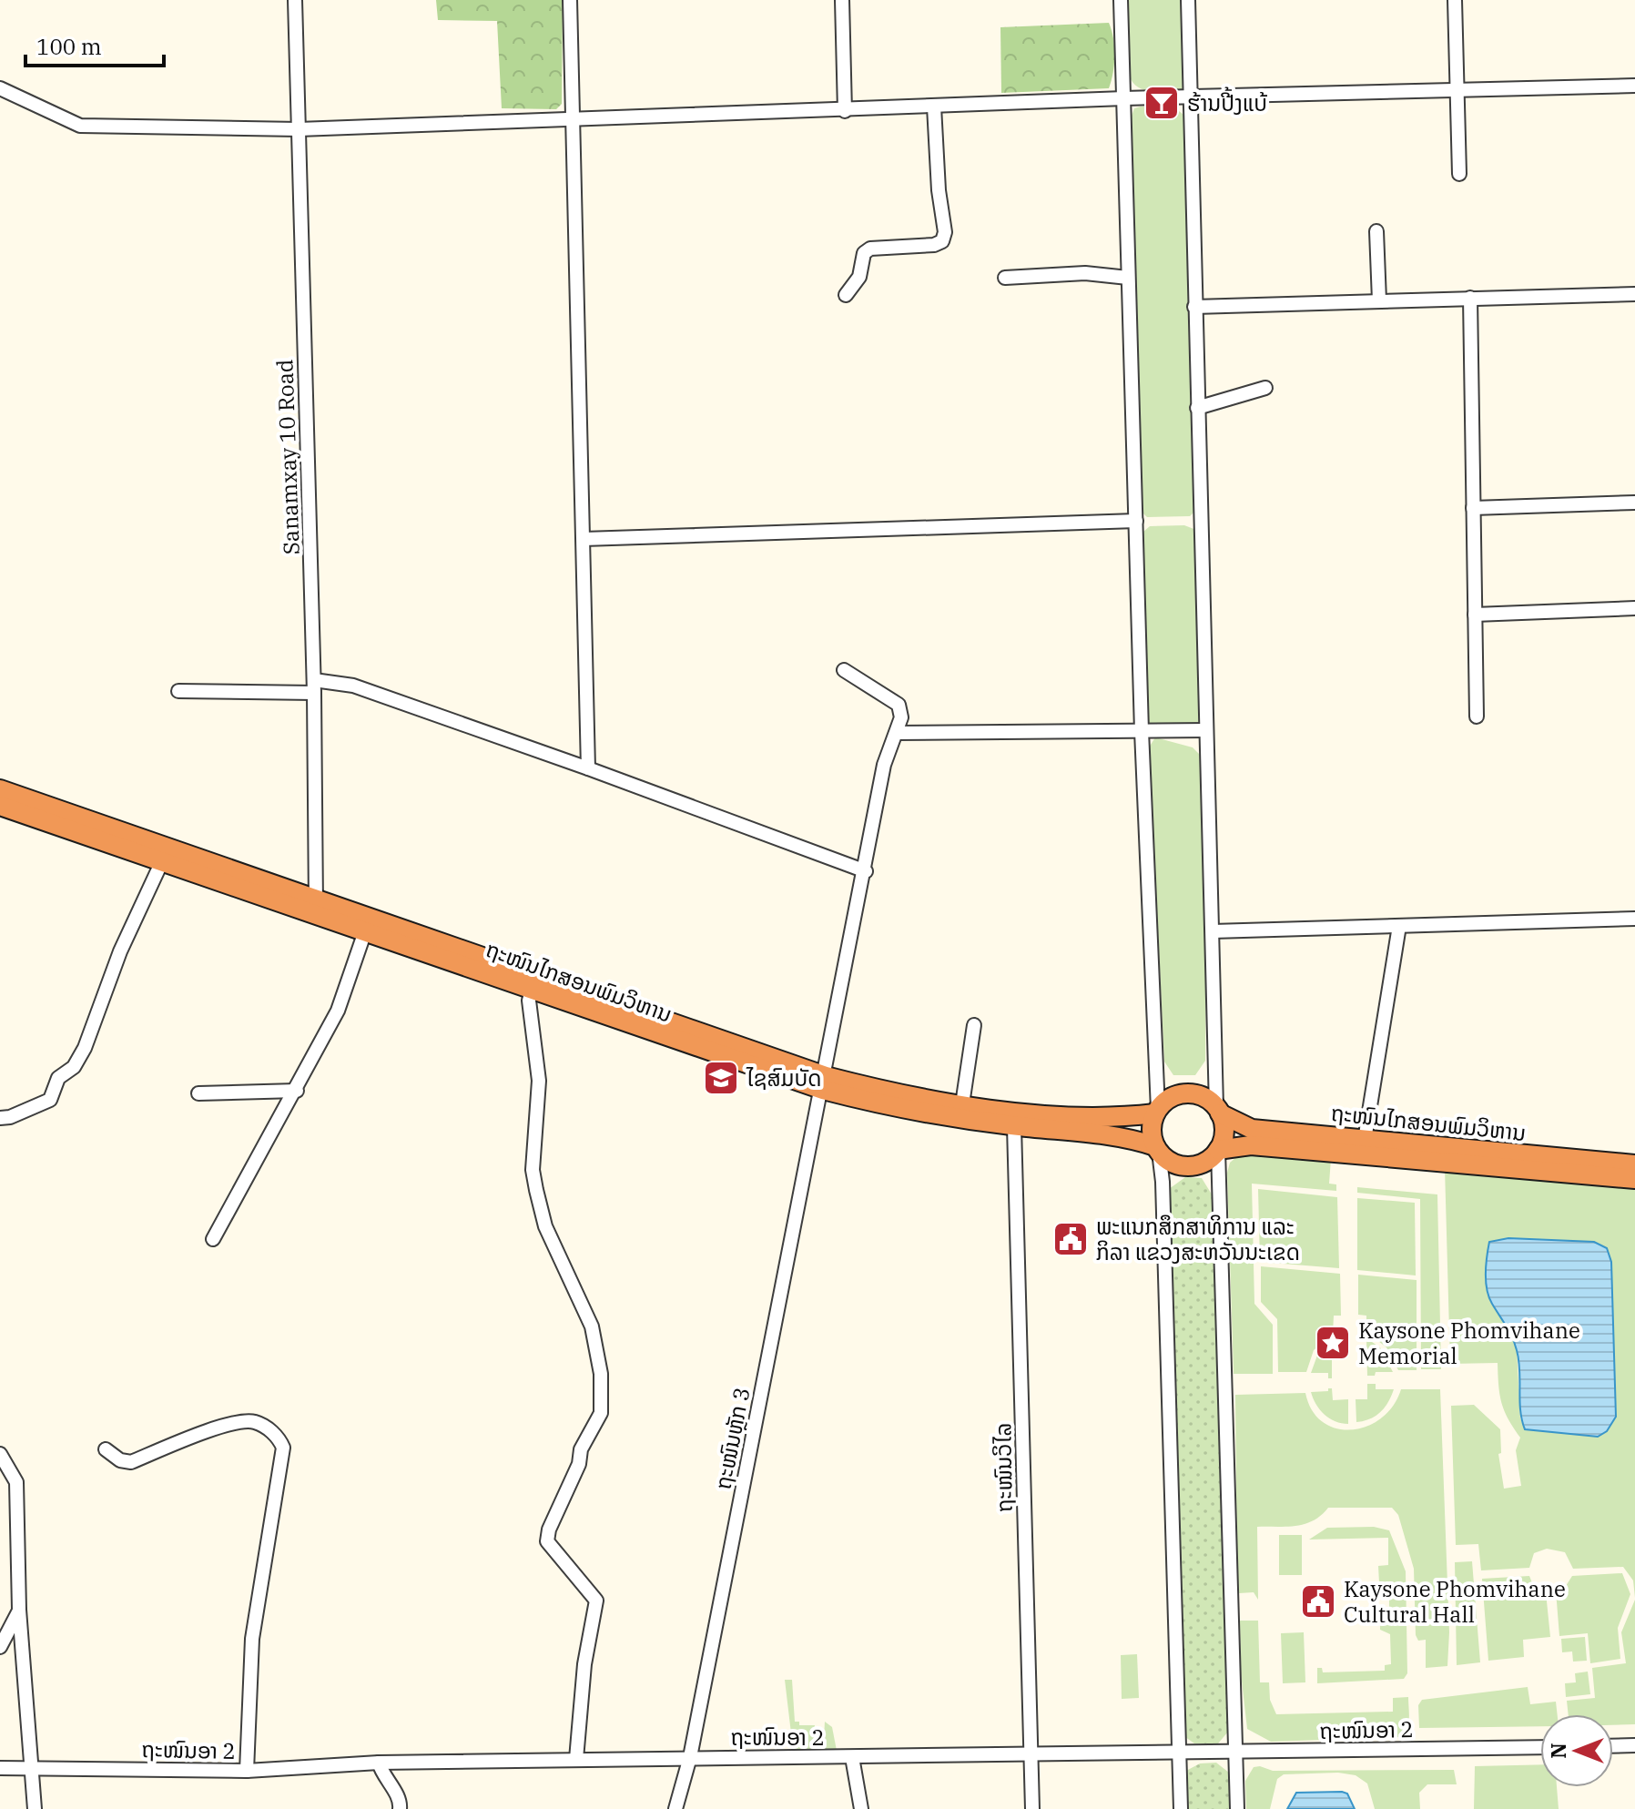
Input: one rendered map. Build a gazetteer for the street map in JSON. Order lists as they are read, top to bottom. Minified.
{"streets":{"highway":["ຖະໜົນໄກສອນພົມວິຫານ"],"street":["Sanamxay 10 Road","ຖະໜົນຫຼັກ 3","ຖະໜົນວິໄລ","ຖະໜົນອາ 2"]},"crossings":[["Sanamxay 10 Road","ຖະໜົນໄກສອນພົມວິຫານ"],["ຖະໜົນໄກສອນພົມວິຫານ","ຖະໜົນຫຼັກ 3"],["ຖະໜົນໄກສອນພົມວິຫານ","ຖະໜົນວິໄລ"],["ຖະໜົນຫຼັກ 3","ຖະໜົນອາ 2"],["ຖະໜົນວິໄລ","ຖະໜົນອາ 2"]],"places":{"bar":["ຮ້ານປີ້ງແບ້"],"school or university":["ໄຊສົມບັດ"],"public building":["ພະແນກສຶກສາທິການ ແລະ ກິລາ ແຂວງສະຫວັນນະເຂດ","Kaysone Phomvihane Cultural Hall"],"place":["Kaysone Phomvihane Memorial"]},"scale_bar":"100 m","north":"left"}
